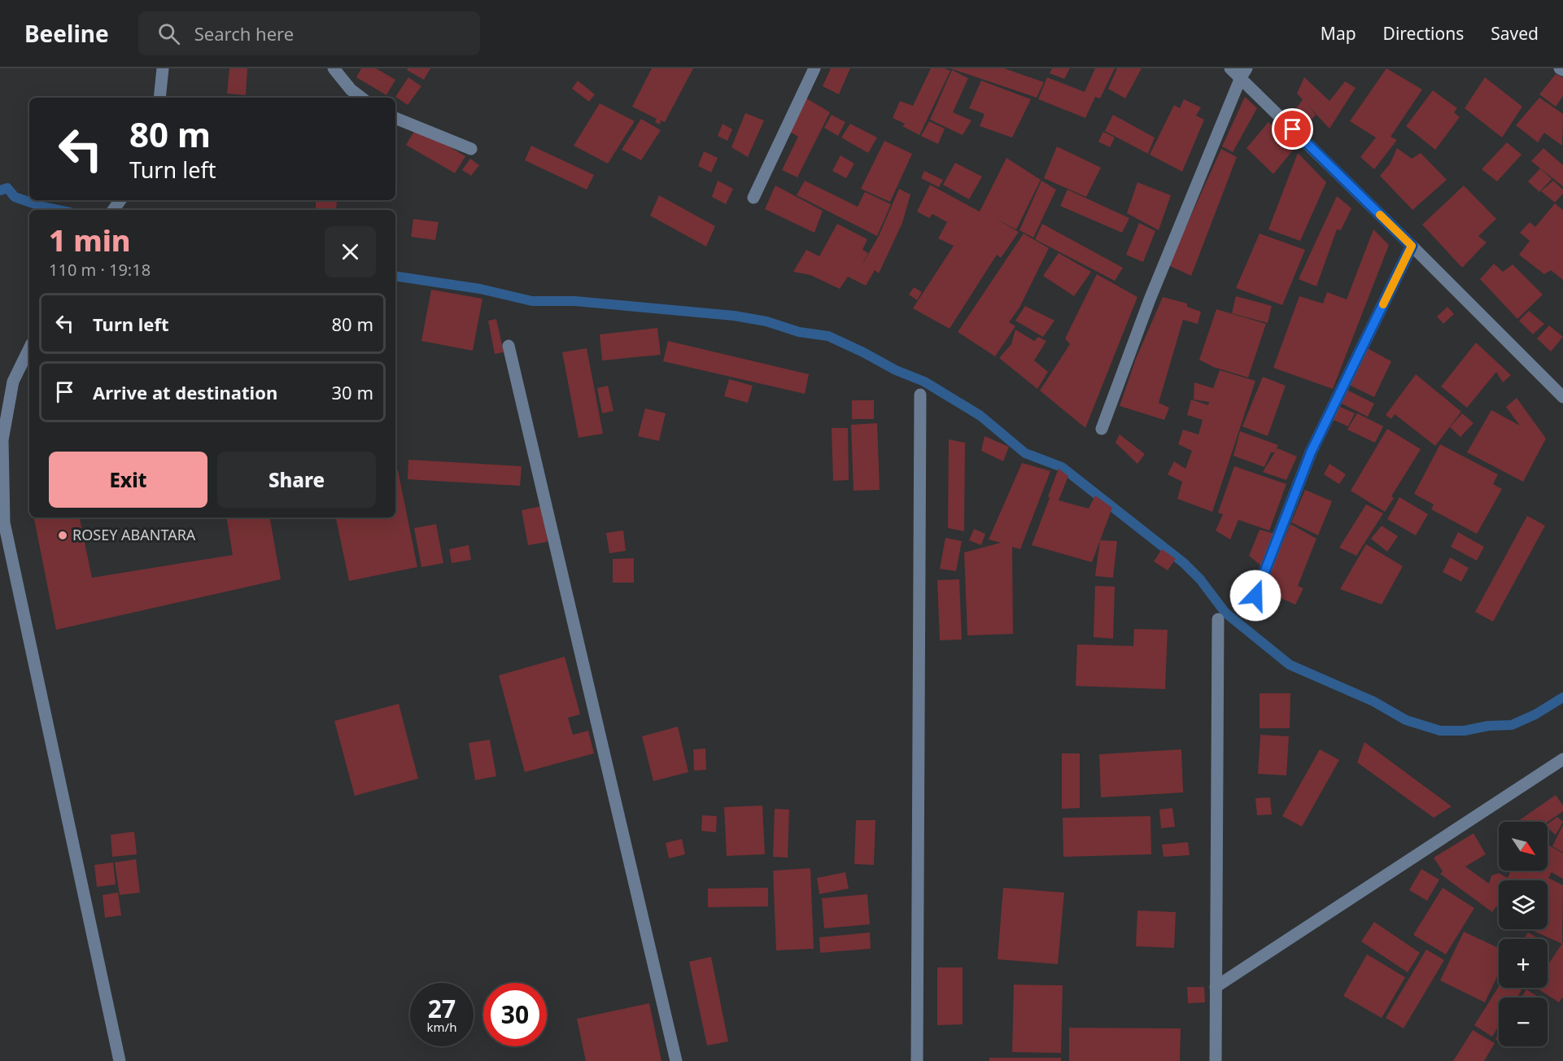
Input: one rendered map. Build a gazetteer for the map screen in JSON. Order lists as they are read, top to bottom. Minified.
{"places":["ROSEY ABANTARA"],"north":"bottom right","page":{"header":"Beeline","search":"Search here","nav":["Map","Directions","Saved"],"turn":["80 m","Turn left"],"heading":["1 min","110 m · 19:18"],"list":[{"name":"Turn left","value":"80 m"},{"name":"Arrive at destination","value":"30 m"}],"buttons":["Exit","Share"],"map_buttons":["+","−"],"speed":"27 km/h","limit":"30"}}
